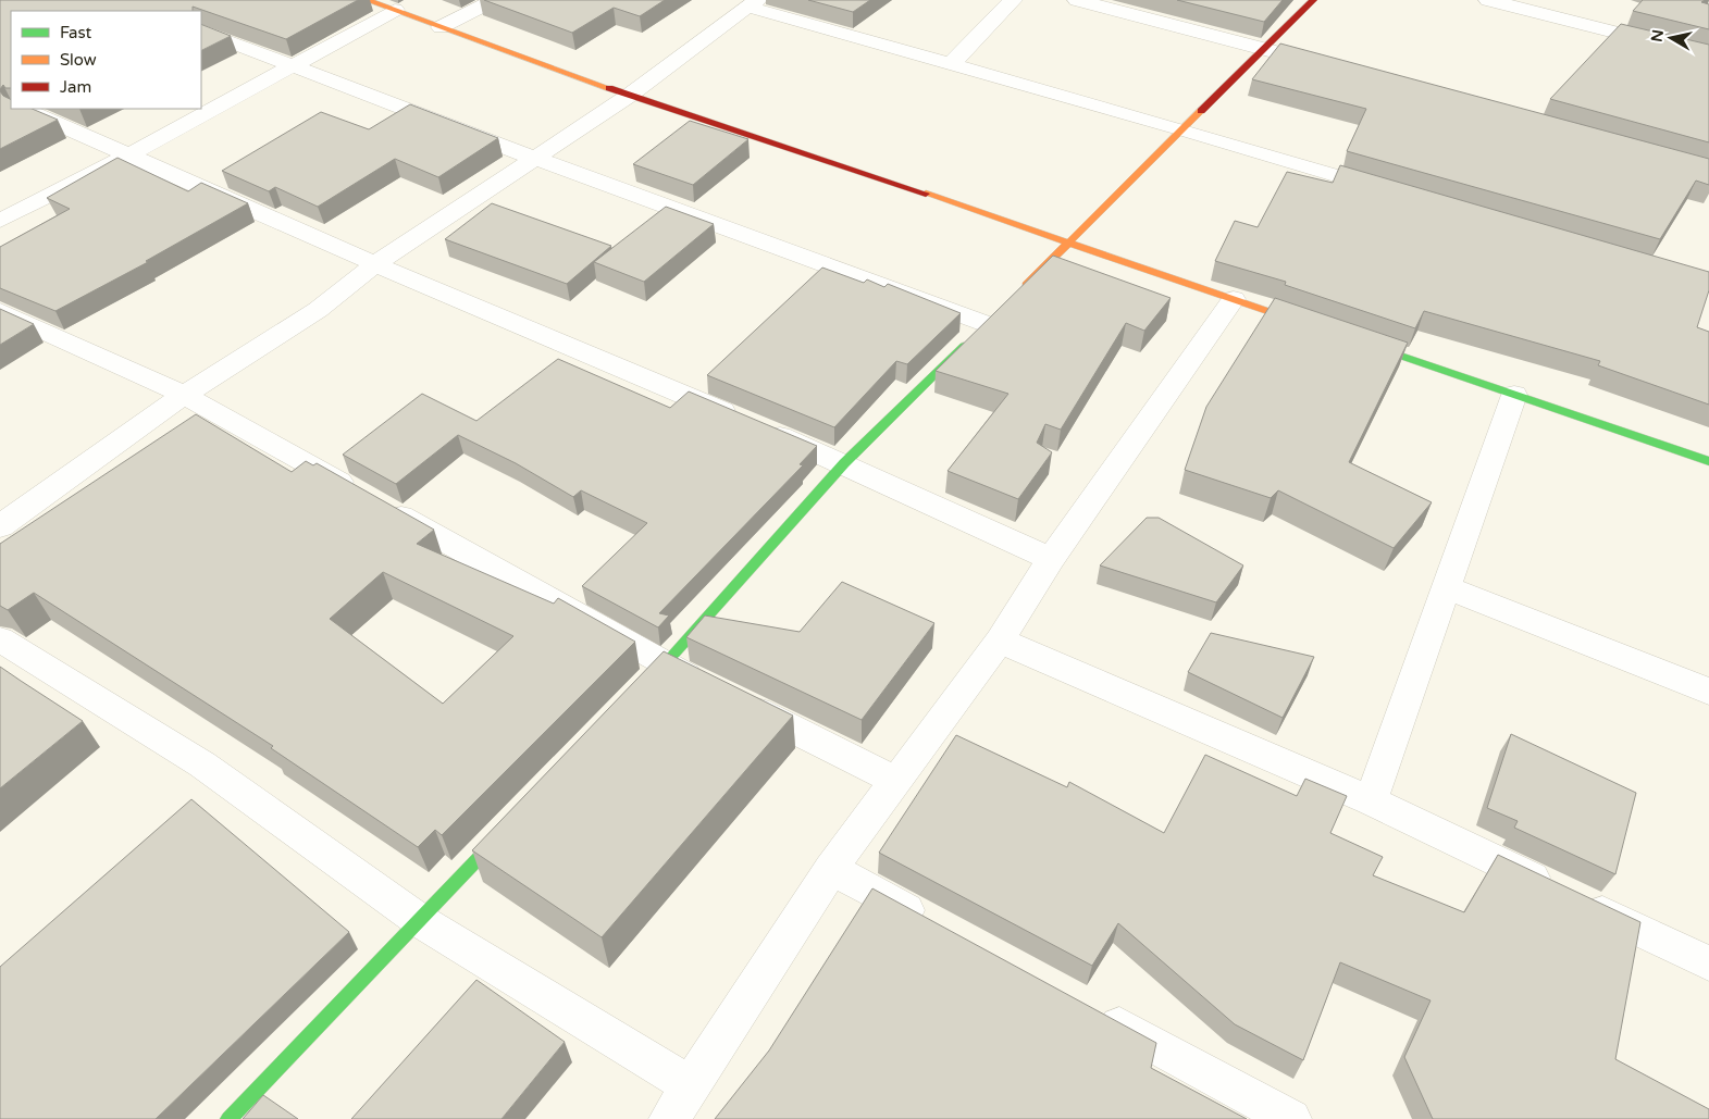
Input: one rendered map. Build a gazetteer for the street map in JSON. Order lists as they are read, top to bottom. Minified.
{"legend":["Fast","Slow","Jam"],"north":"left"}
